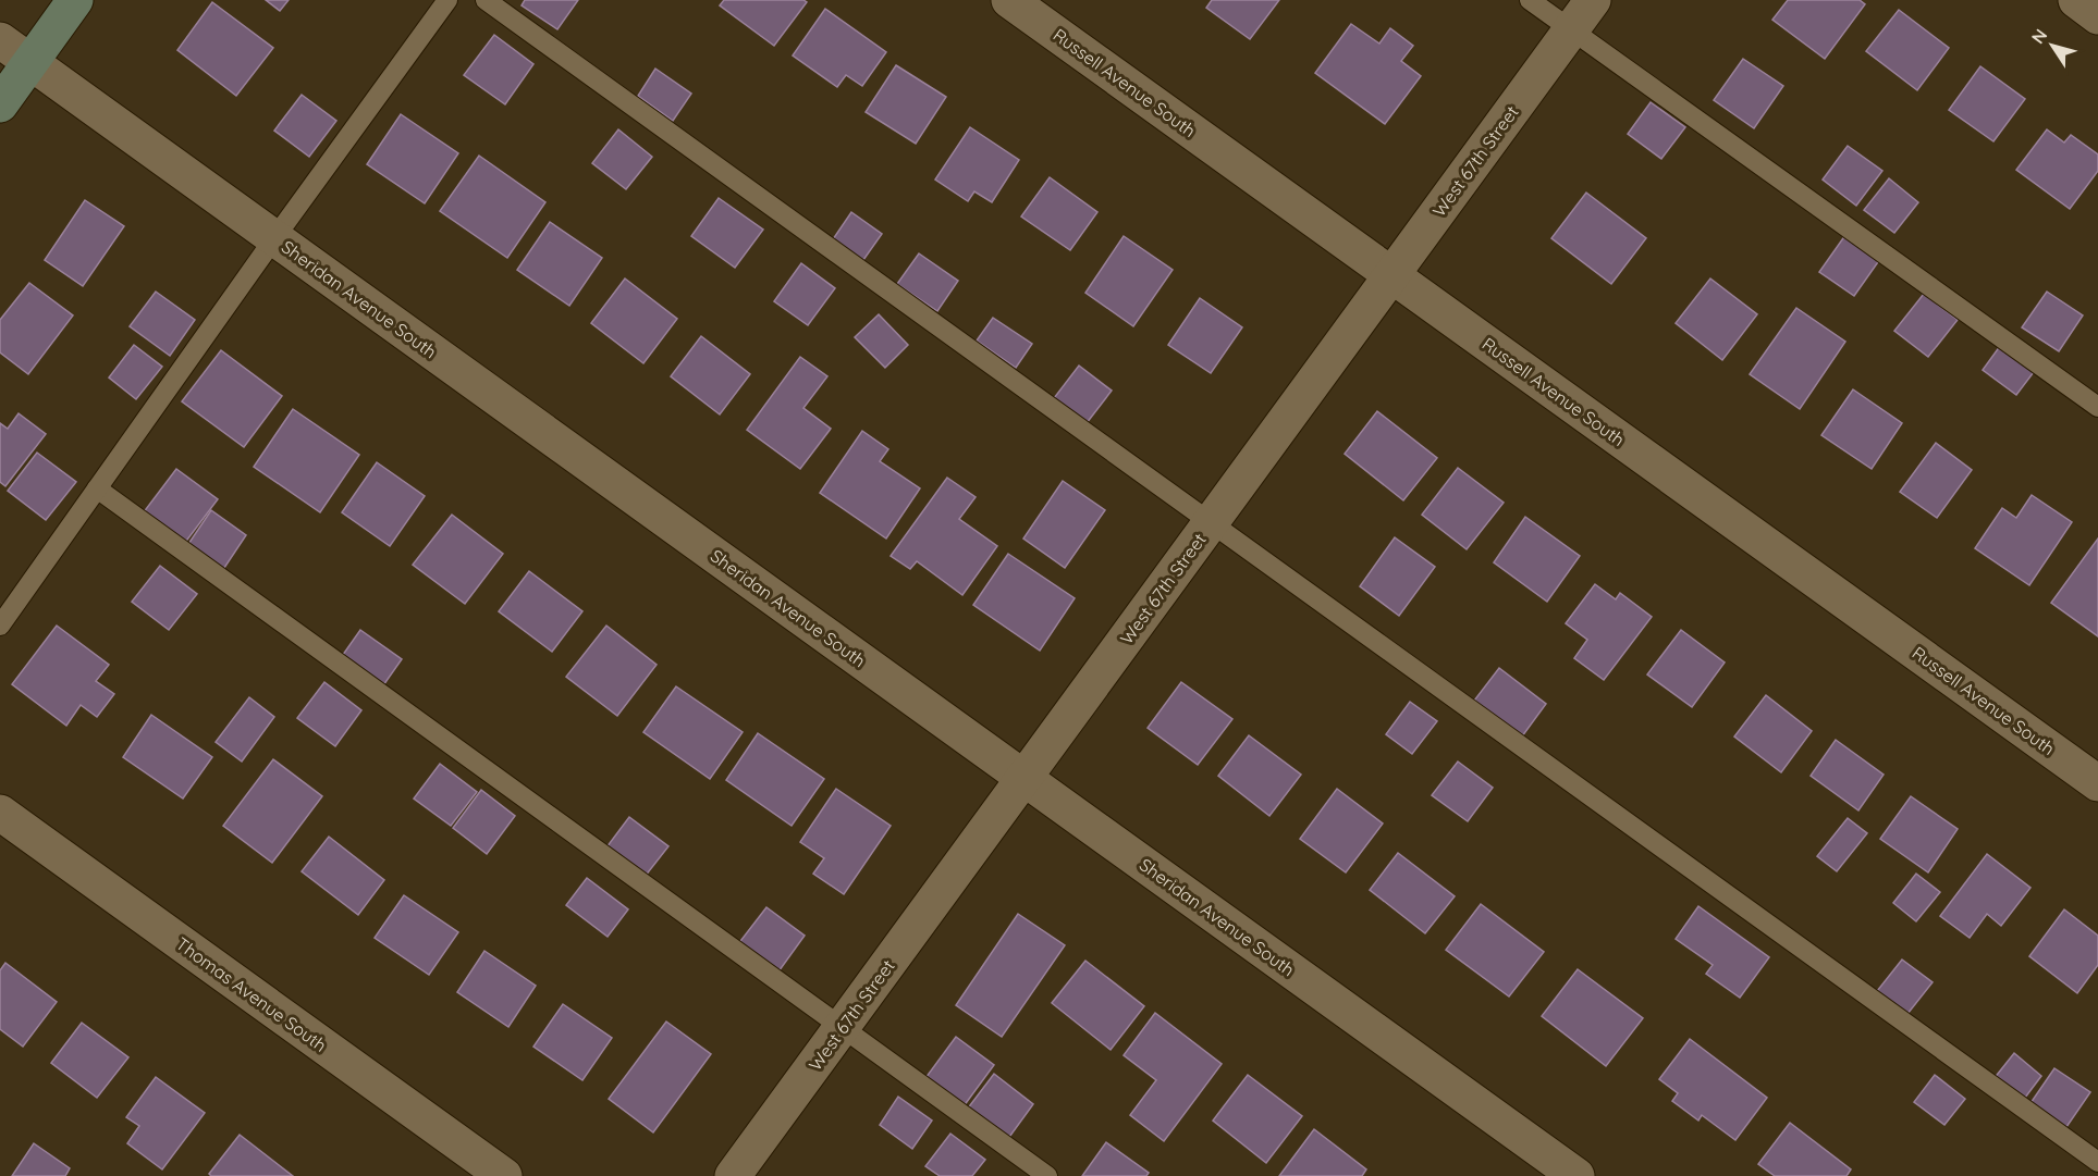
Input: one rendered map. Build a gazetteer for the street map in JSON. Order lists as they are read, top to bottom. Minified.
{"streets":{"street":["Russell Avenue South","West 67th Street","Sheridan Avenue South","Thomas Avenue South"]},"crossings":[["Russell Avenue South","West 67th Street"],["West 67th Street","Sheridan Avenue South"]],"north":"top left"}
